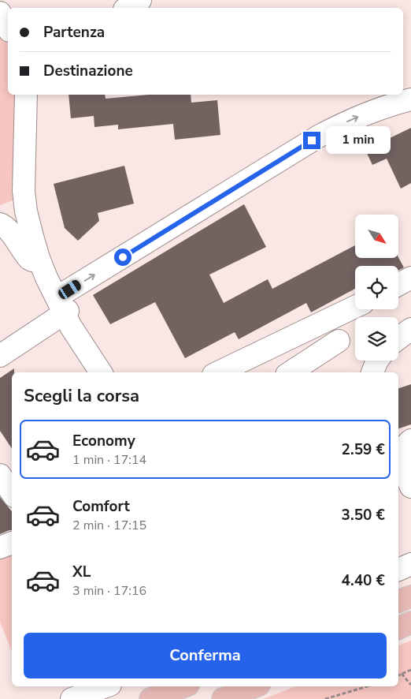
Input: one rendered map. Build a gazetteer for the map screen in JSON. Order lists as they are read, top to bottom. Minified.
{"north":"bottom right","page":{"banner":["Partenza","Destinazione"],"bubble":"1 min","heading":"Scegli la corsa","list":[{"name":"Economy","note":"1 min · 17:14","value":"2.59 €"},{"name":"Comfort","note":"2 min · 17:15","value":"3.50 €"},{"name":"XL","note":"3 min · 17:16","value":"4.40 €"}],"buttons":"Conferma"}}
